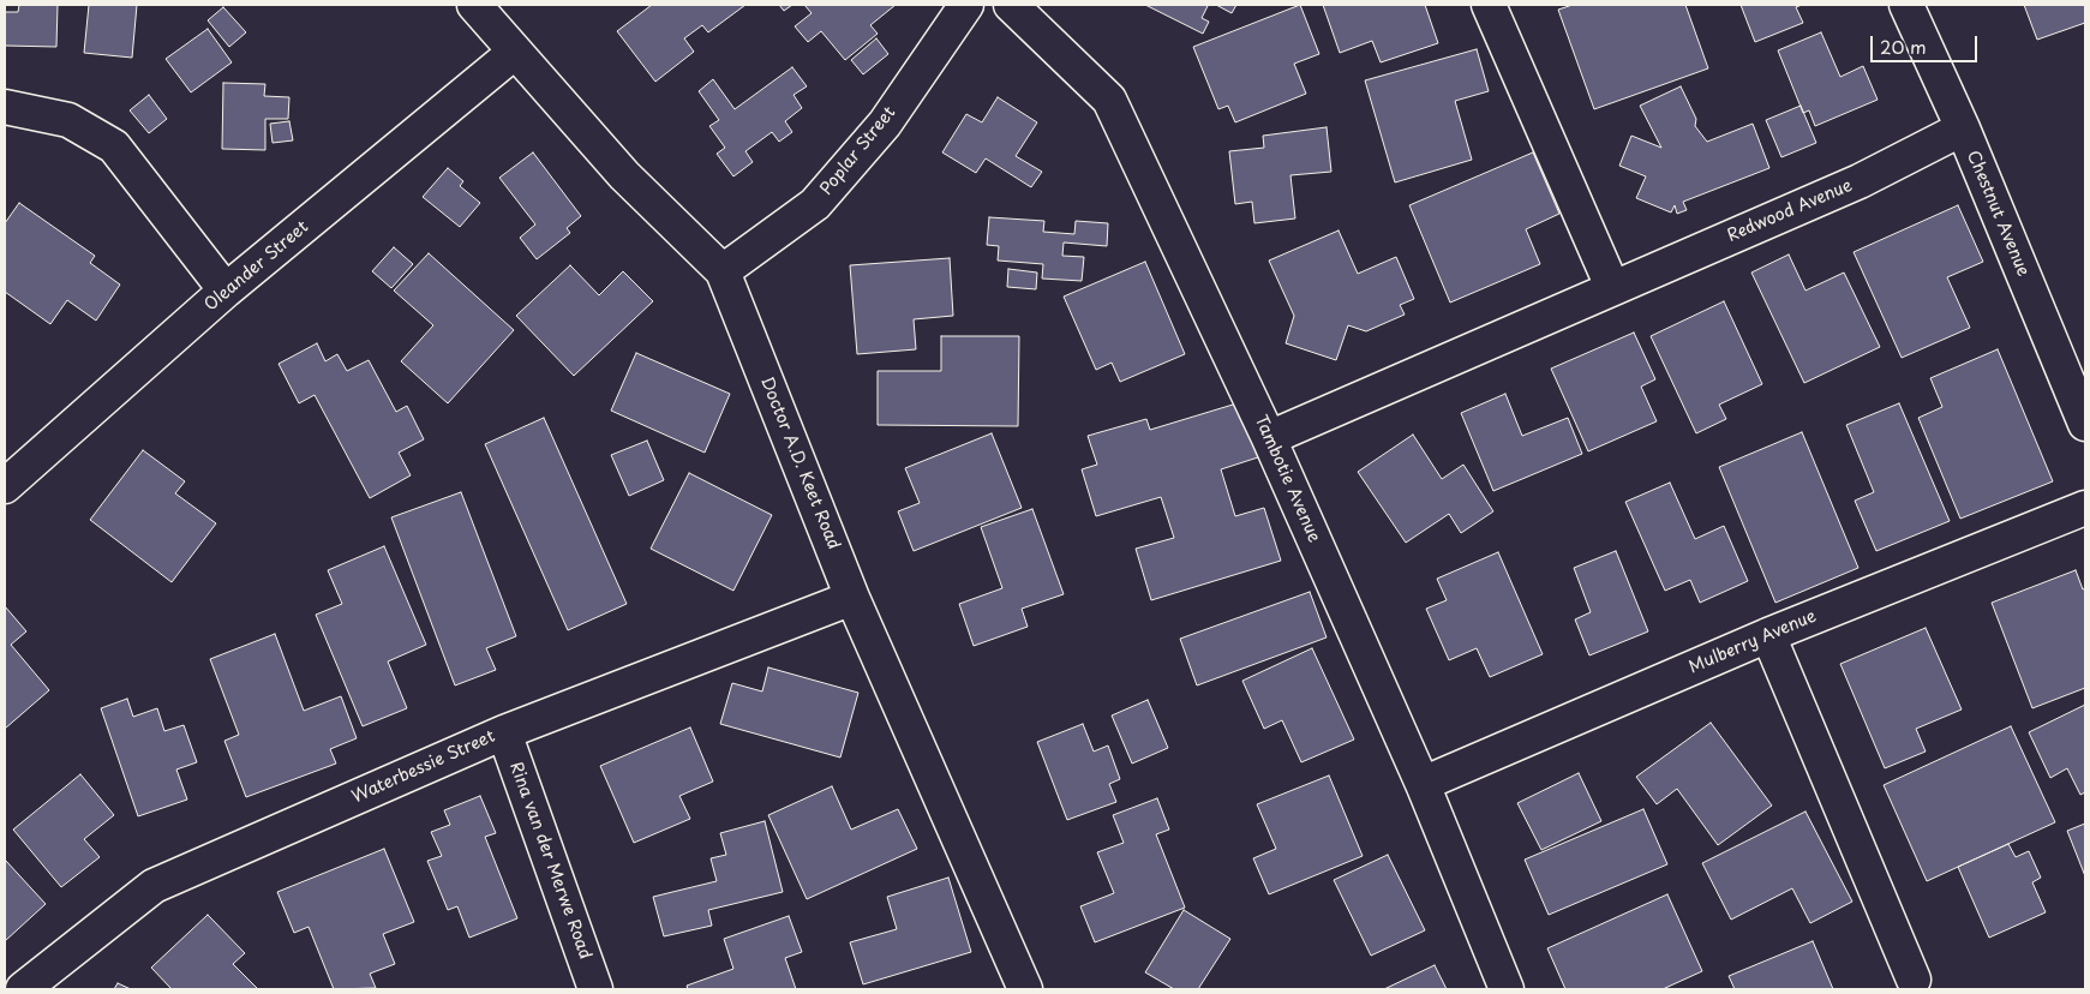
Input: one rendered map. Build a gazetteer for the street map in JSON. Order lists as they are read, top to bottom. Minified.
{"streets":{"street":["Poplar Street","Redwood Avenue","Chestnut Avenue","Oleander Street","Doctor A.D. Keet Road","Tambotie Avenue","Mulberry Avenue","Waterbessie Street","Rina van der Merwe Road"]},"crossings":[["Poplar Street","Doctor A.D. Keet Road"],["Redwood Avenue","Chestnut Avenue"],["Redwood Avenue","Tambotie Avenue"],["Oleander Street","Doctor A.D. Keet Road"],["Doctor A.D. Keet Road","Waterbessie Street"],["Tambotie Avenue","Mulberry Avenue"],["Waterbessie Street","Rina van der Merwe Road"]],"scale_bar":"20 m"}
